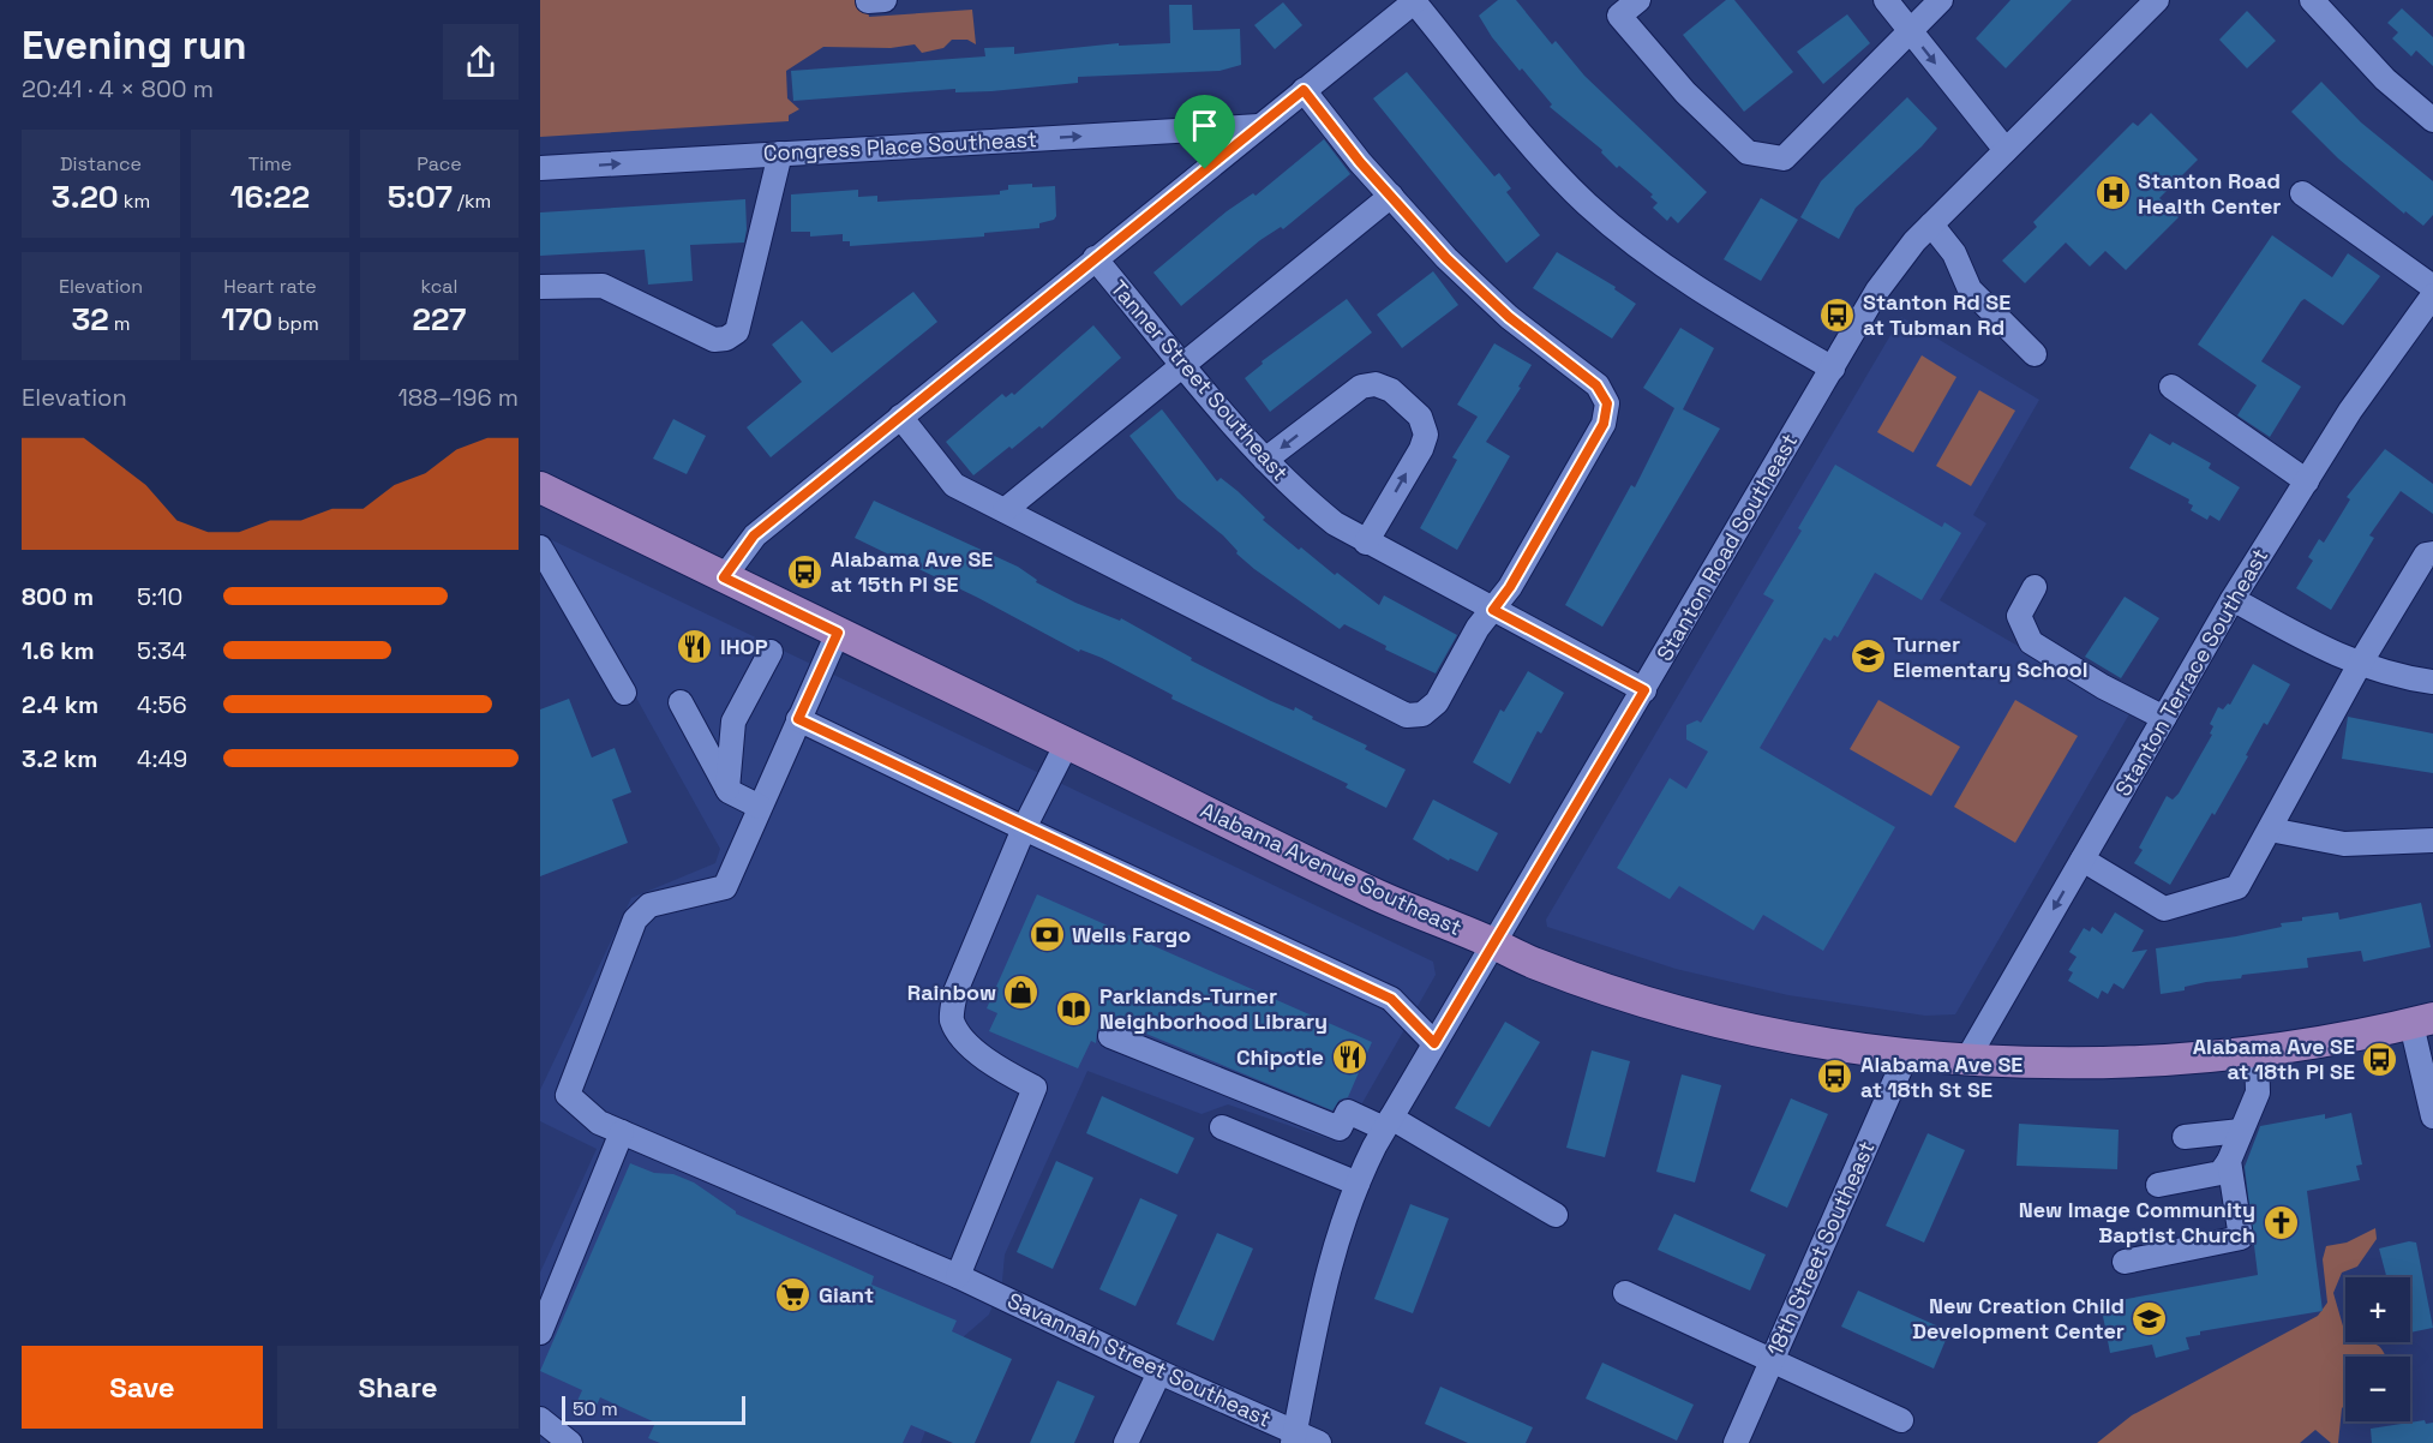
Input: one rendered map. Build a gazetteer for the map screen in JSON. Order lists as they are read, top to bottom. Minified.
{"streets":{"main road":["Alabama Avenue Southeast"],"street":["Congress Place Southeast","Tanner Street Southeast","Stanton Road Southeast","Stanton Terrace Southeast","18th Street Southeast","Savannah Street Southeast"]},"crossings":[["Tanner Street Southeast","Stanton Road Southeast"],["Stanton Road Southeast","Alabama Avenue Southeast"],["Stanton Road Southeast","Savannah Street Southeast"],["Stanton Terrace Southeast","Alabama Avenue Southeast"],["Alabama Avenue Southeast","18th Street Southeast"]],"one_way":["Congress Place Southeast"],"places":{"hospital":["Stanton Road Health Center"],"bus stop":["Stanton Rd SE at Tubman Rd","Alabama Ave SE at 15th Pl SE","Alabama Ave SE at 18th Pl SE","Alabama Ave SE at 18th St SE"],"restaurant":["IHOP","Chipotle"],"school or university":["Turner Elementary School","New Creation Child Development Center"],"bank":["Wells Fargo"],"shop":["Rainbow"],"library":["Parklands-Turner Neighborhood Library"],"church":["New Image Community Baptist Church"],"supermarket":["Giant"]},"scale_bar":"50 m","page":{"heading":["Evening run","20:41 · 4 × 800 m"],"stats":[["Distance","3.20 km"],["Time","16:22"],["Pace","5:07 /km"],["Elevation","32 m"],["Heart rate","170 bpm"],["kcal","227"]],"chart":["Elevation","188–196 m"],"list":[{"name":"800 m","note":"5:10"},{"name":"1.6 km","note":"5:34"},{"name":"2.4 km","note":"4:56"},{"name":"3.2 km","note":"4:49"}],"map_buttons":["+","−"],"buttons":["Save","Share"],"scale":"50 m"}}
